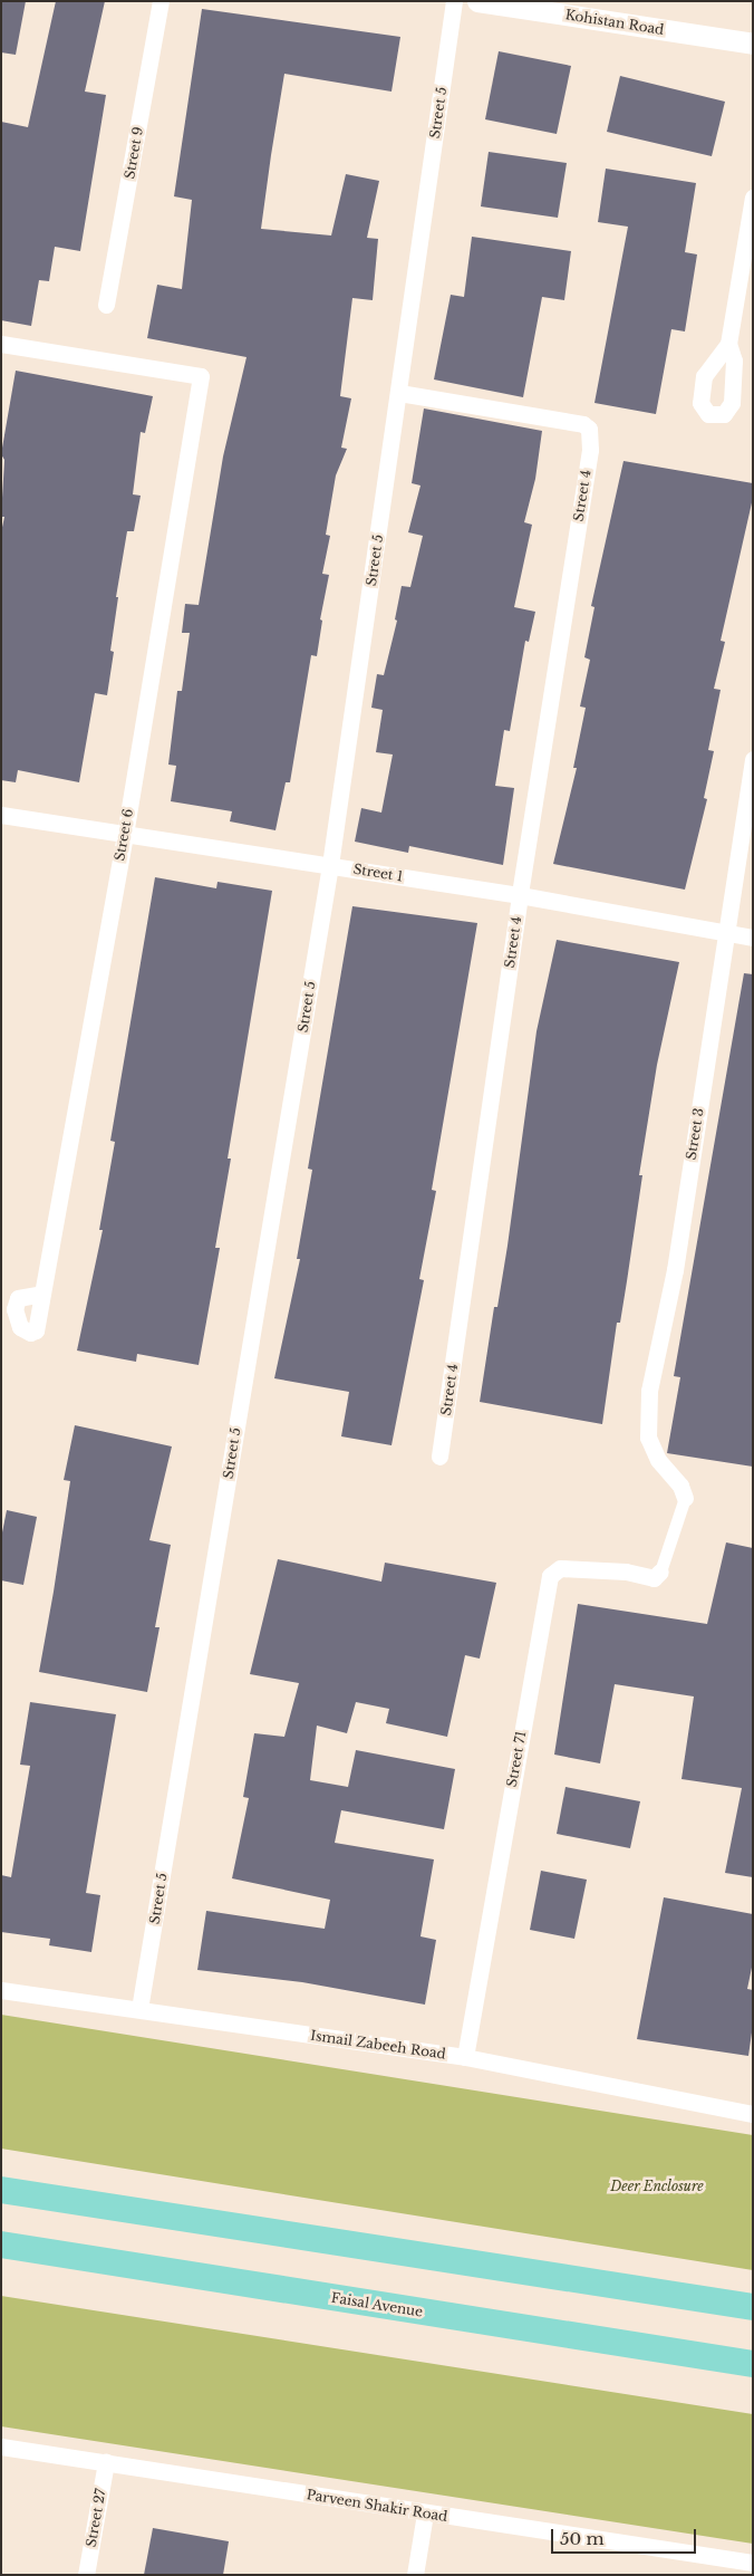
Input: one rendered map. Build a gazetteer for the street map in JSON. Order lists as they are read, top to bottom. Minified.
{"streets":{"main road":["Faisal Avenue"],"street":["Kohistan Road","Street 5","Street 9","Street 4","Street 6","Street 1","Street 3","Street 71","Ismail Zabeeh Road","Parveen Shakir Road","Street 27"]},"crossings":[["Street 5","Street 4"],["Street 5","Street 1"],["Street 5","Ismail Zabeeh Road"],["Street 4","Street 1"],["Street 6","Street 1"],["Street 1","Street 3"],["Street 71","Ismail Zabeeh Road"],["Parveen Shakir Road","Street 27"]],"parks":["Deer Enclosure"],"scale_bar":"50 m"}
